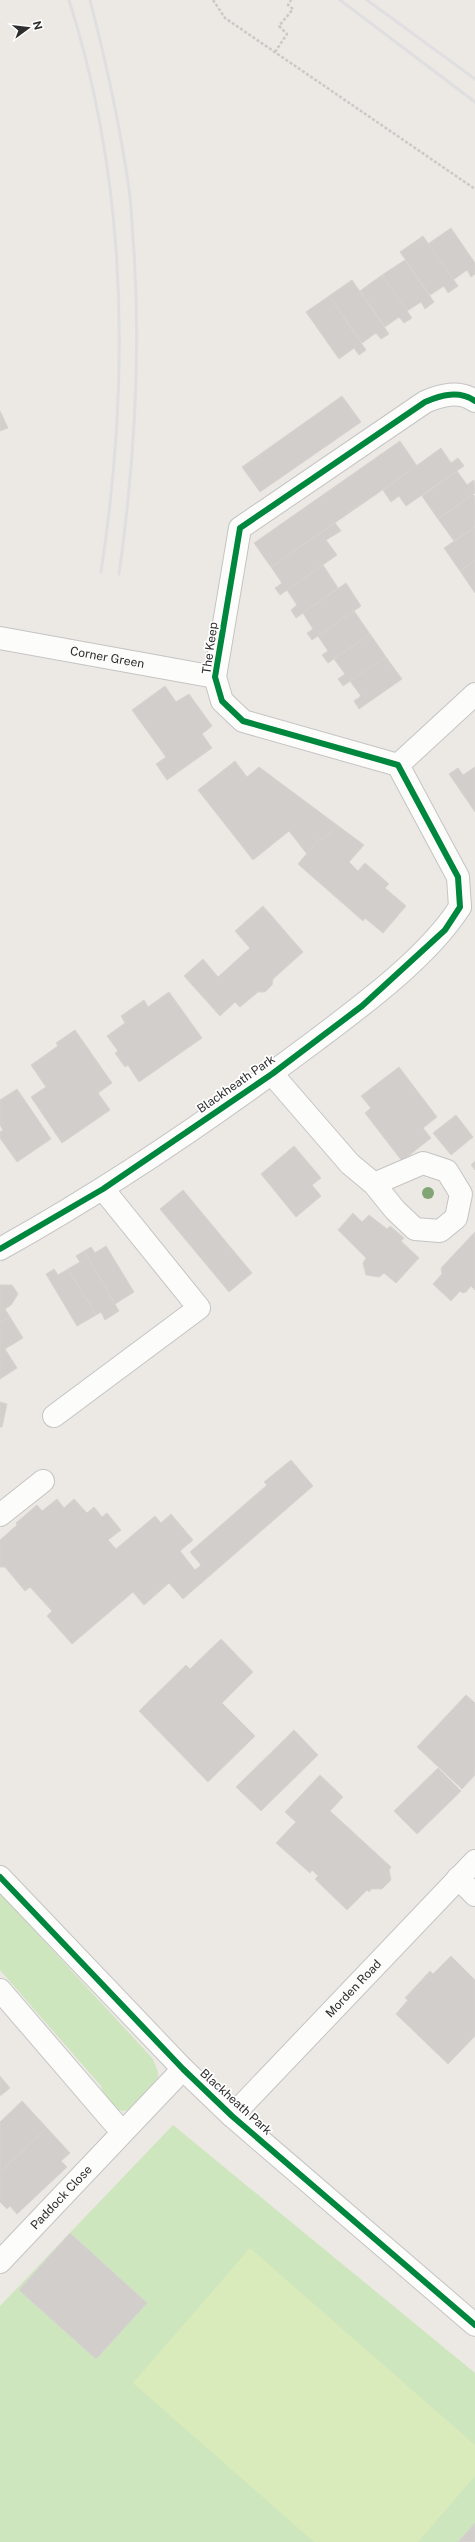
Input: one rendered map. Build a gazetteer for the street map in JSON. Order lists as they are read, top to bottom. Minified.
{"streets":{"street":["The Keep","Corner Green","Blackheath Park","Morden Road","Paddock Close"]},"crossings":[["The Keep","Corner Green"],["Blackheath Park","Morden Road"],["Blackheath Park","Paddock Close"]],"north":"right"}
